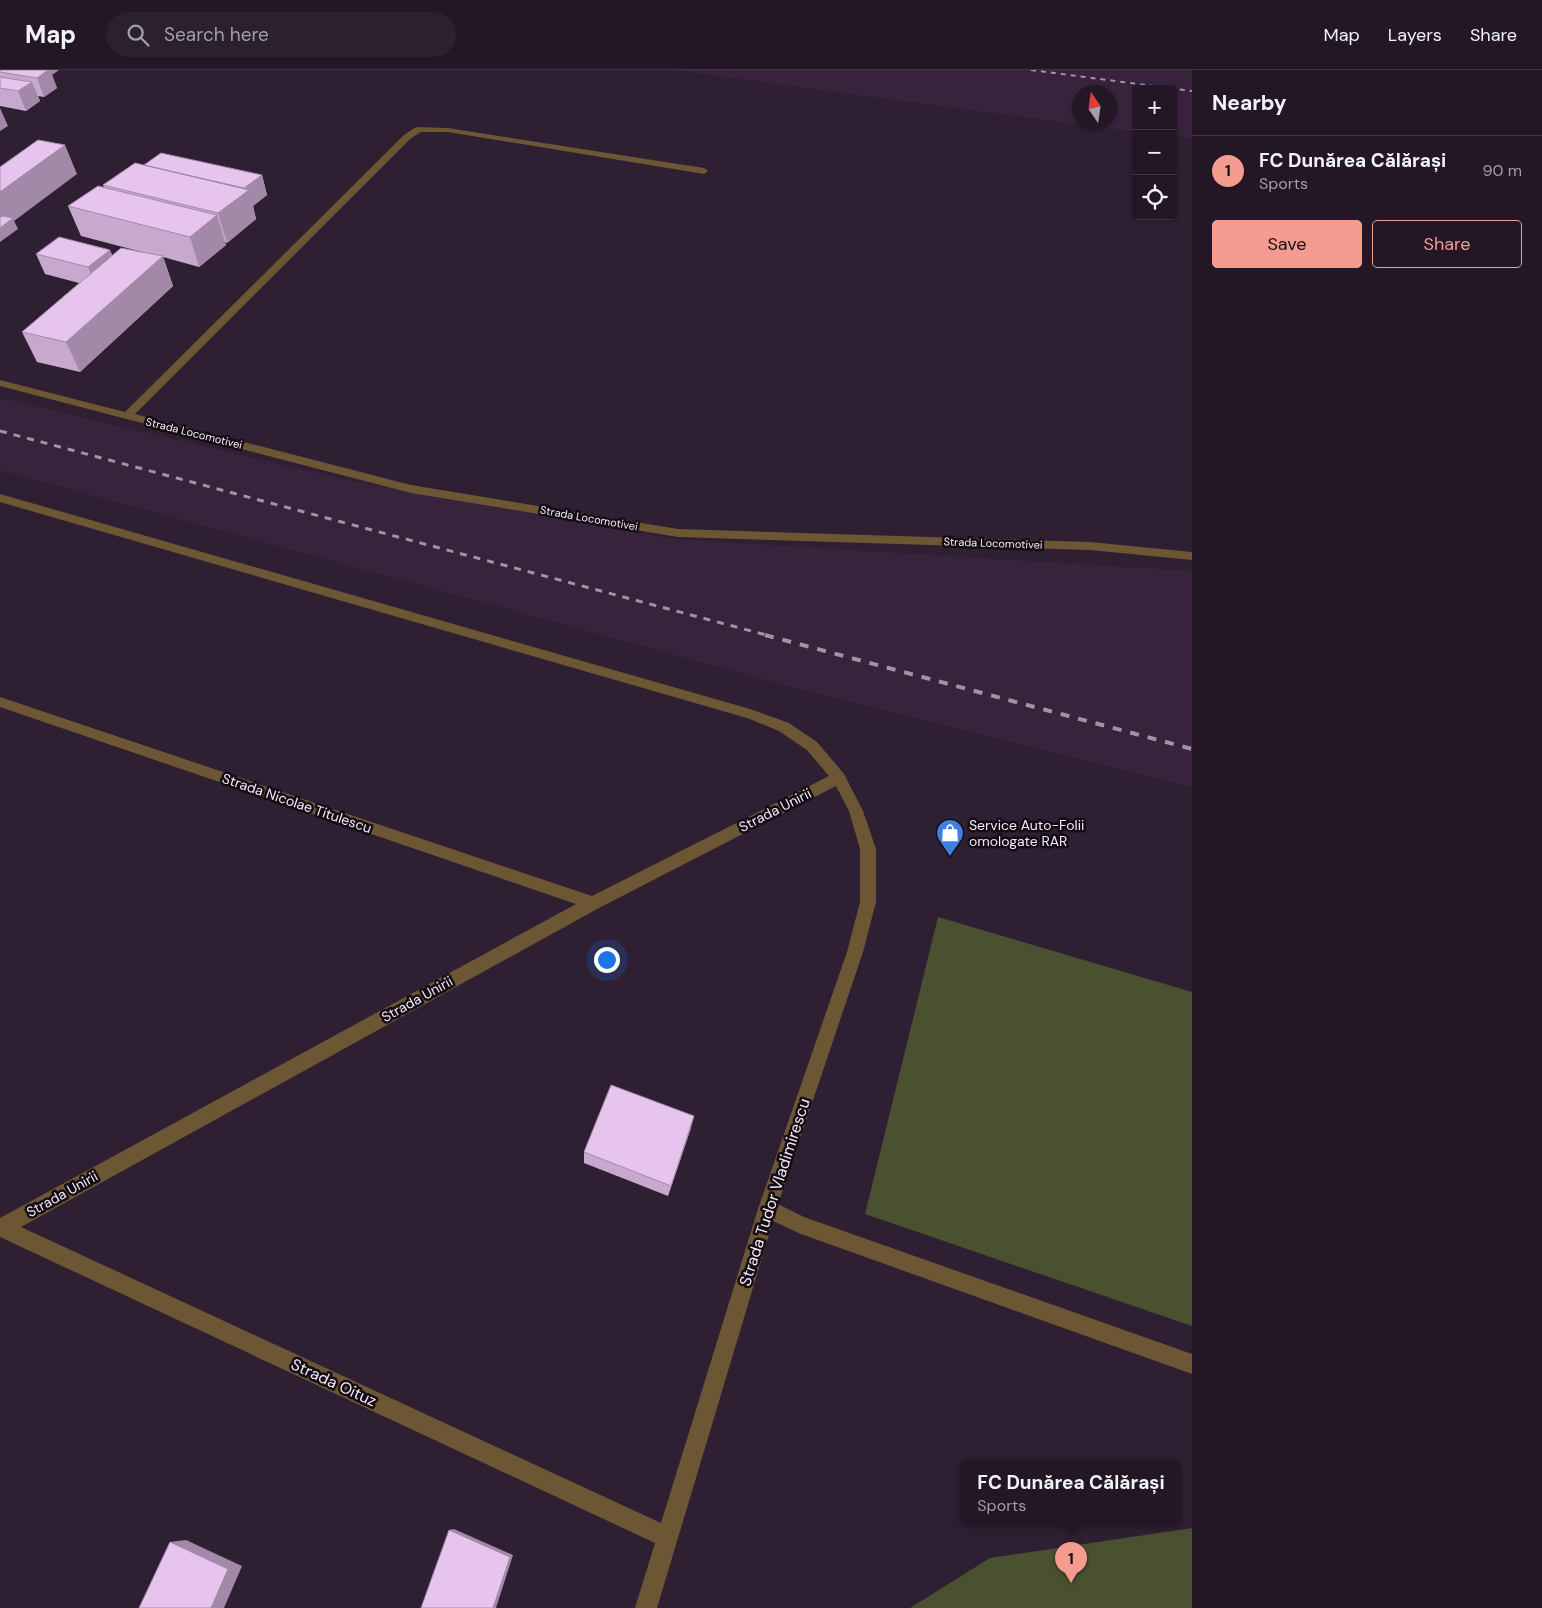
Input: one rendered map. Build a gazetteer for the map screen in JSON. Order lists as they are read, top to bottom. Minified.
{"streets":{"street":["Strada Locomotivei","Strada Nicolae Titulescu","Strada Unirii","Strada Tudor Vladimirescu","Strada Oituz"]},"crossings":[["Strada Nicolae Titulescu","Strada Unirii"],["Strada Unirii","Strada Tudor Vladimirescu"],["Strada Unirii","Strada Oituz"],["Strada Tudor Vladimirescu","Strada Oituz"]],"places":{"shop":["Service Auto-Folii omologate RAR"]},"north":"top","page":{"header":"Map","search":"Search here","nav":["Map","Layers","Share"],"heading":"Nearby","map_buttons":["+","−"],"list":[{"mark":"1","name":"FC Dunărea Călărași","note":"Sports","value":"90 m"}],"buttons":["Save","Share"],"popup":["FC Dunărea Călărași","Sports"],"pins":"1"}}
